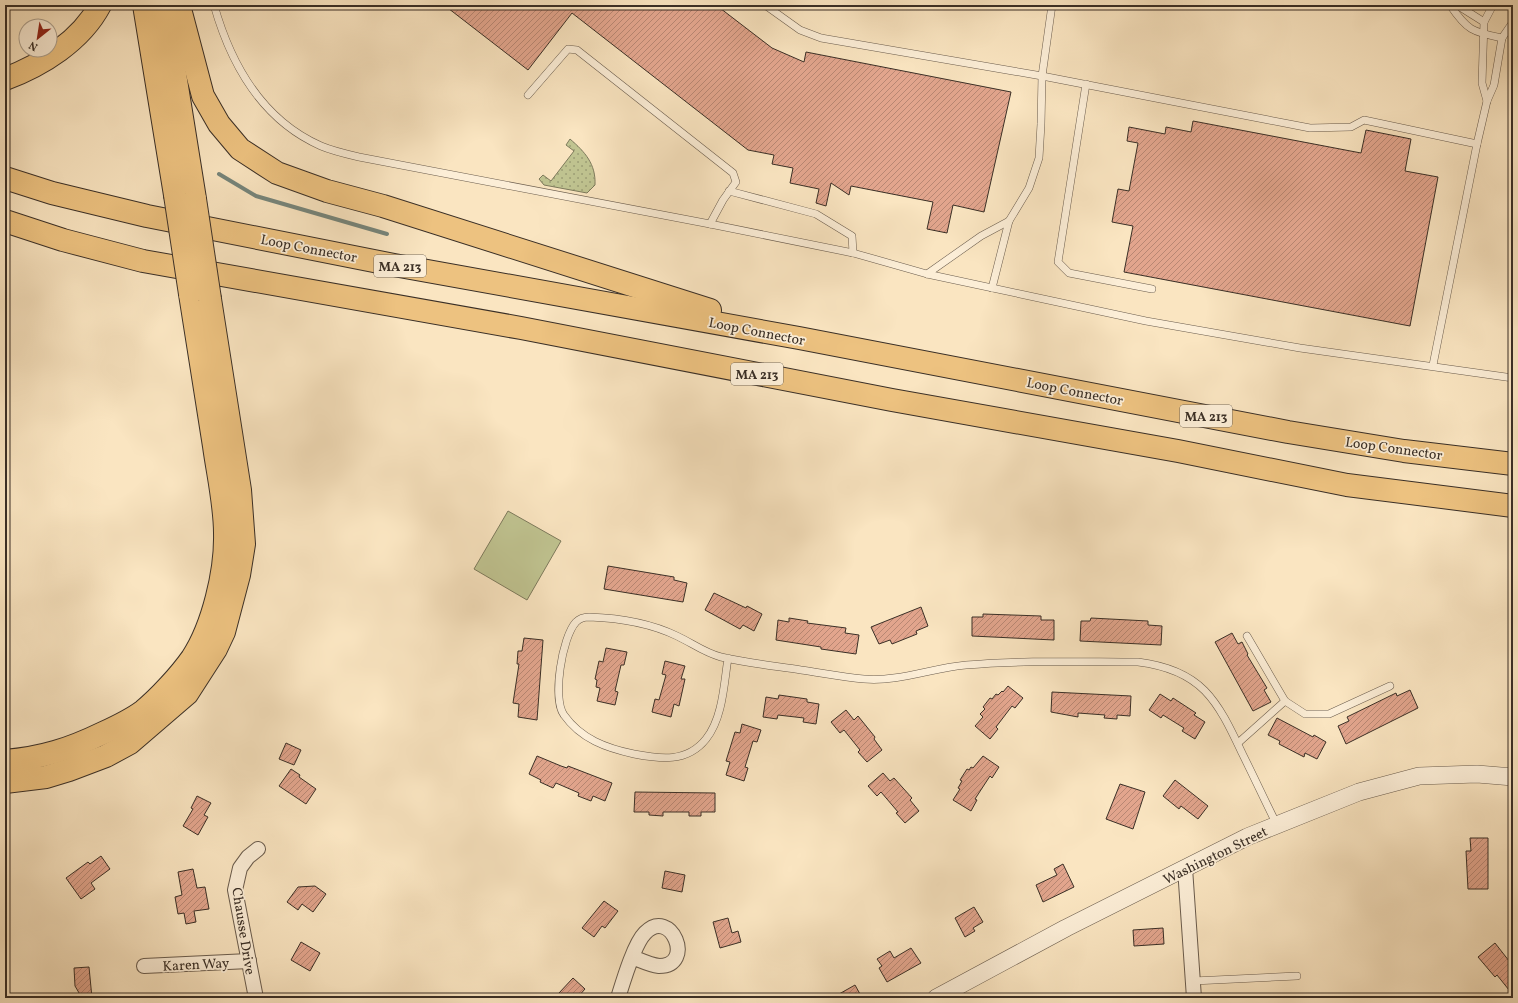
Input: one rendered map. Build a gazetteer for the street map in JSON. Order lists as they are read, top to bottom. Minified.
{"streets":{"highway":["Loop Connector","MA 213"],"street":["Washington Street","Chausse Drive","Karen Way"]},"crossings":[["Chausse Drive","Karen Way"]],"north":"bottom left"}
